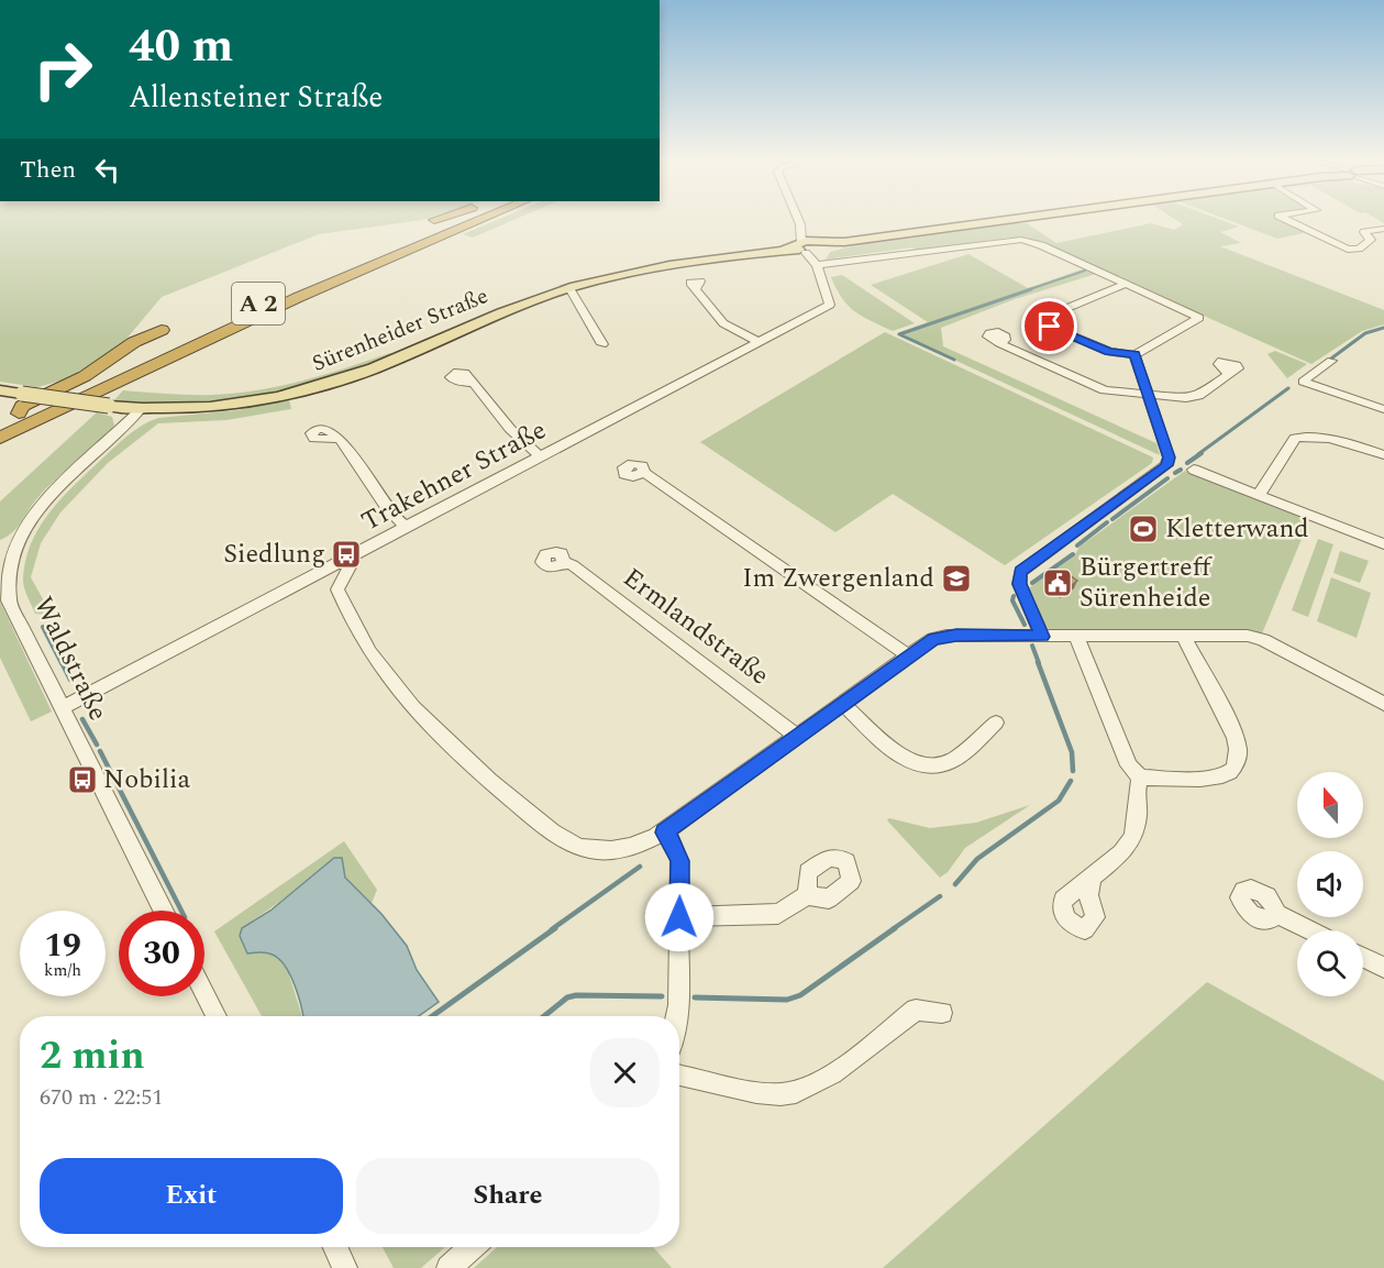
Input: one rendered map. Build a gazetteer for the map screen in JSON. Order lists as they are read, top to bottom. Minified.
{"streets":{"highway":["A 2"],"main road":["Sürenheider Straße"],"street":["Trakehner Straße","Ermlandstraße","Waldstraße"]},"crossings":[["Sürenheider Straße","Trakehner Straße"],["Sürenheider Straße","Waldstraße"],["Trakehner Straße","Waldstraße"]],"places":{"sports":["Kletterwand"],"bus stop":["Siedlung","Nobilia"],"school or university":["Im Zwergenland"],"public building":["Bürgertreff Sürenheide"]},"north":"top","page":{"turn":["40 m","Allensteiner Straße"],"then":"Then","speed":"19 km/h","limit":"30","heading":["2 min","670 m · 22:51"],"buttons":["Exit","Share"]}}
